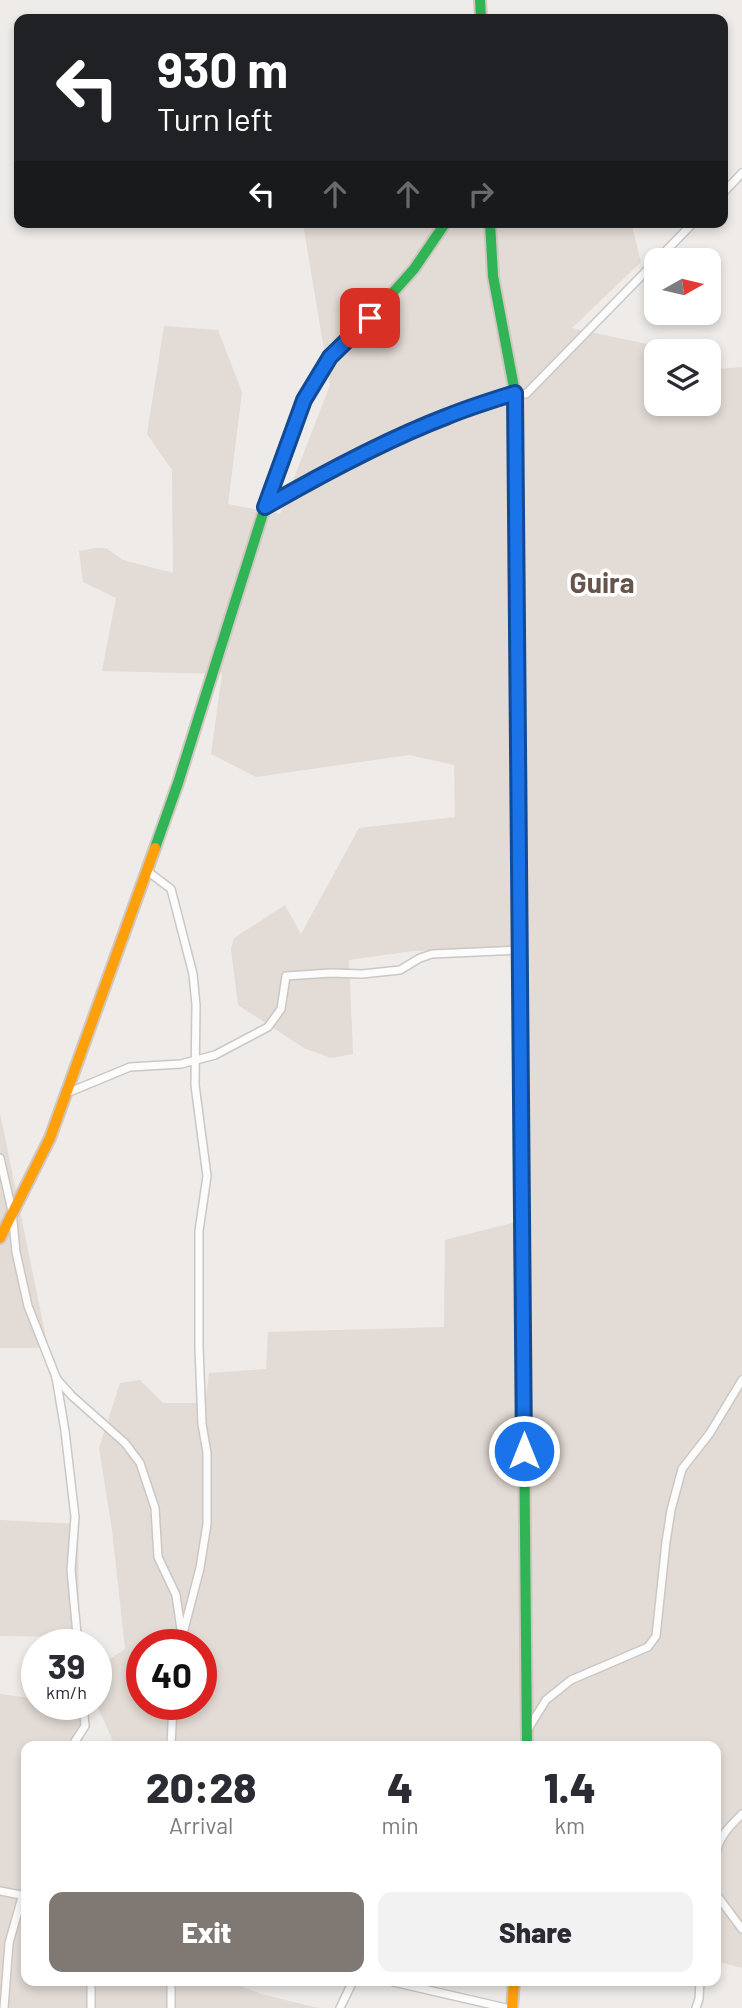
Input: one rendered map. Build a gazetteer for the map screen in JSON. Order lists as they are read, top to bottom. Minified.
{"districts":["Guira"],"north":"right","page":{"turn":["930 m","Turn left"],"speed":"39 km/h","limit":"40","eta":["20:28","Arrival","4","min","1.4","km"],"buttons":["Exit","Share"]}}
